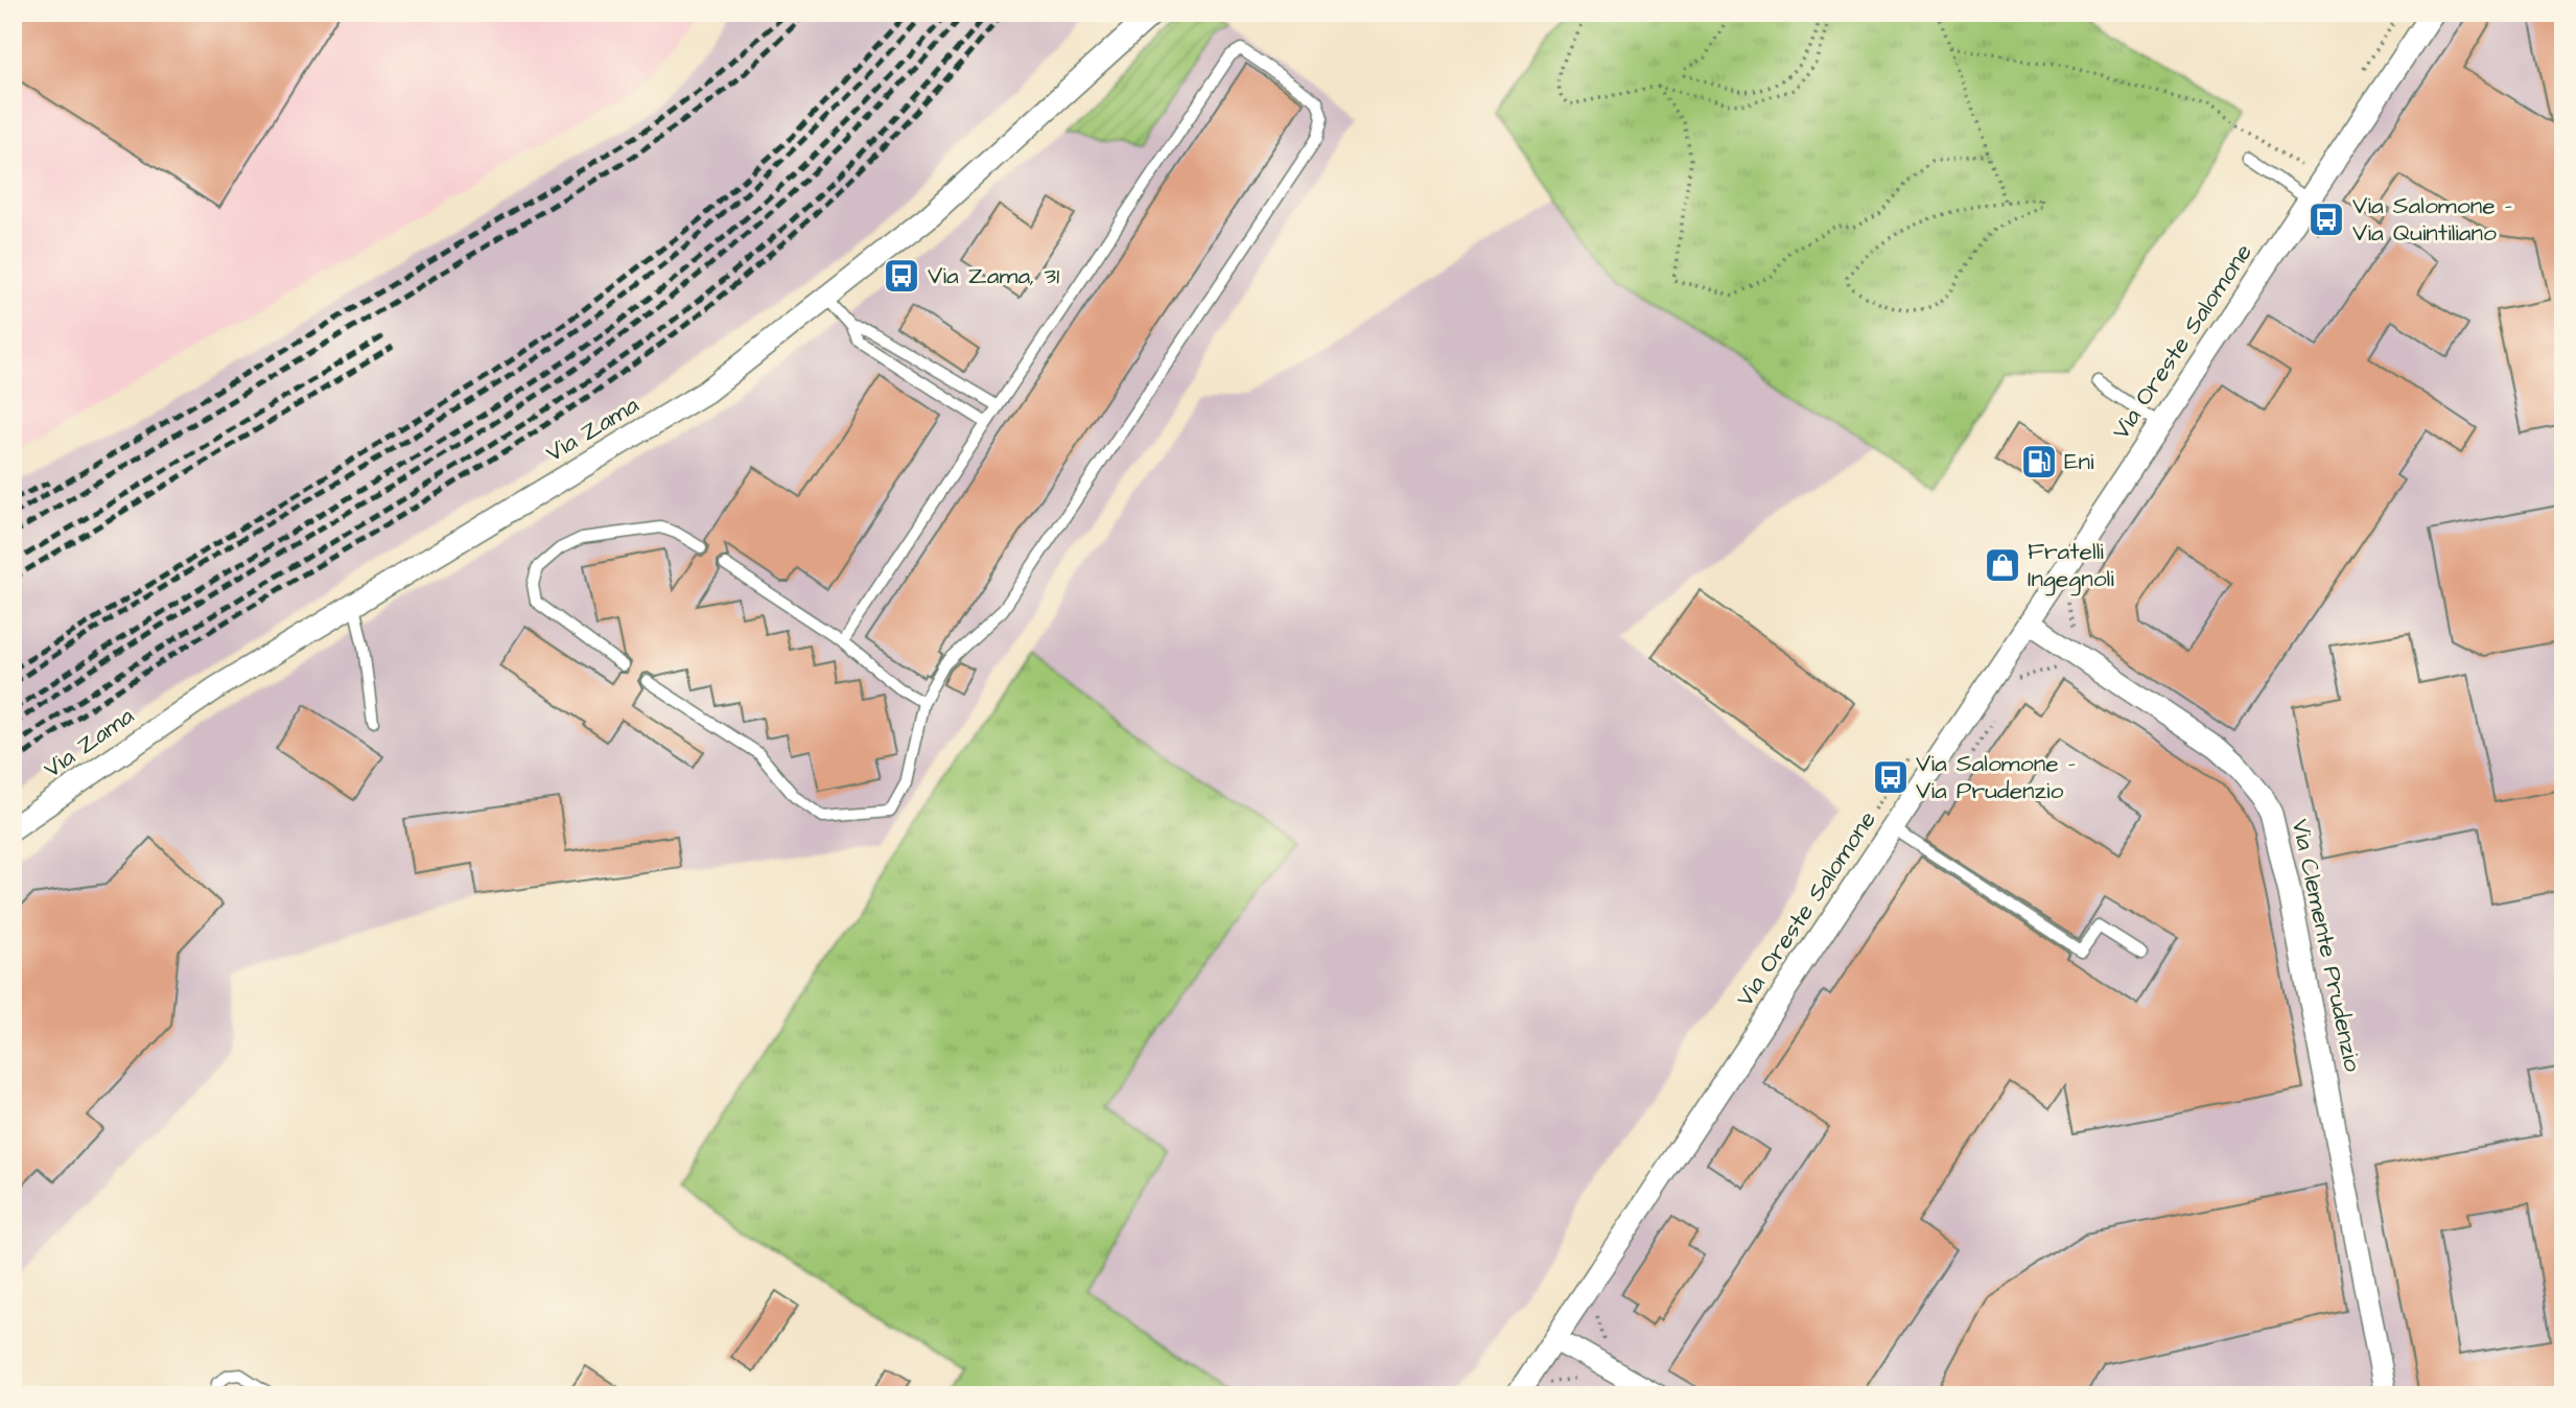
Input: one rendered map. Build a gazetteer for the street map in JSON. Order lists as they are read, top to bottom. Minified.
{"streets":{"street":["Via Oreste Salomone","Via Zama","Via Clemente Prudenzio"]},"crossings":[["Via Oreste Salomone","Via Clemente Prudenzio"]],"places":{"bus stop":["Via Salomone - Via Quintiliano","Via Zama, 31","Via Salomone - Via Prudenzio"],"fuel station":["Eni"],"shop":["Fratelli Ingegnoli"]}}
